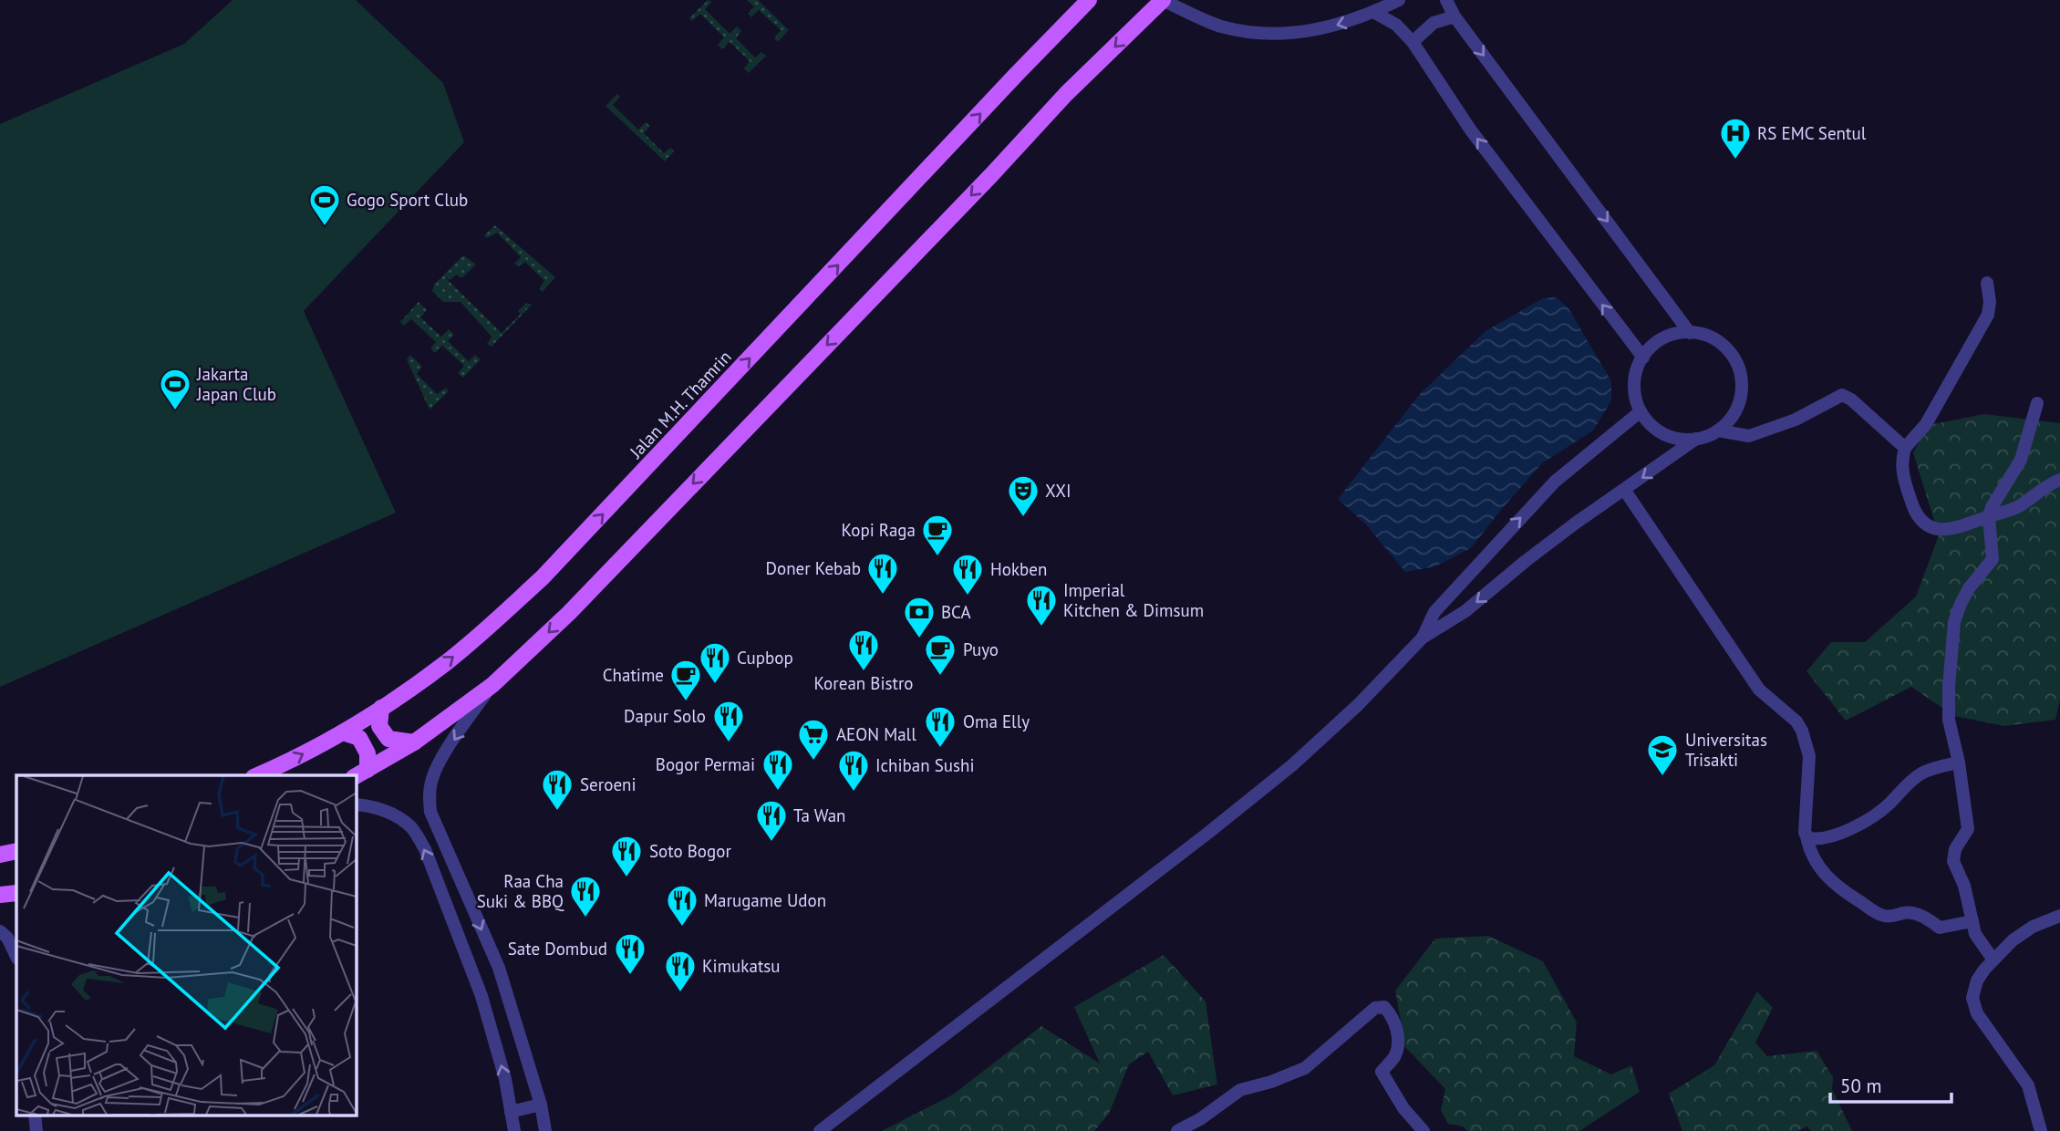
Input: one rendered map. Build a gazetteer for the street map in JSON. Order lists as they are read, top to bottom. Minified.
{"streets":{"main road":["Jalan M.H. Thamrin"]},"places":{"hospital":["RS EMC Sentul"],"sports":["Gogo Sport Club","Jakarta Japan Club"],"theatre":["XXI"],"cafe":["Kopi Raga","Puyo","Chatime"],"restaurant":["Doner Kebab","Hokben","Imperial Kitchen & Dimsum","Korean Bistro","Cupbop","Dapur Solo","Oma Elly","Bogor Permai","Ichiban Sushi","Seroeni","Ta Wan","Soto Bogor","Raa Cha Suki & BBQ","Marugame Udon","Sate Dombud","Kimukatsu"],"bank":["BCA"],"supermarket":["AEON Mall"],"school or university":["Universitas Trisakti"]},"scale_bar":"50 m"}
